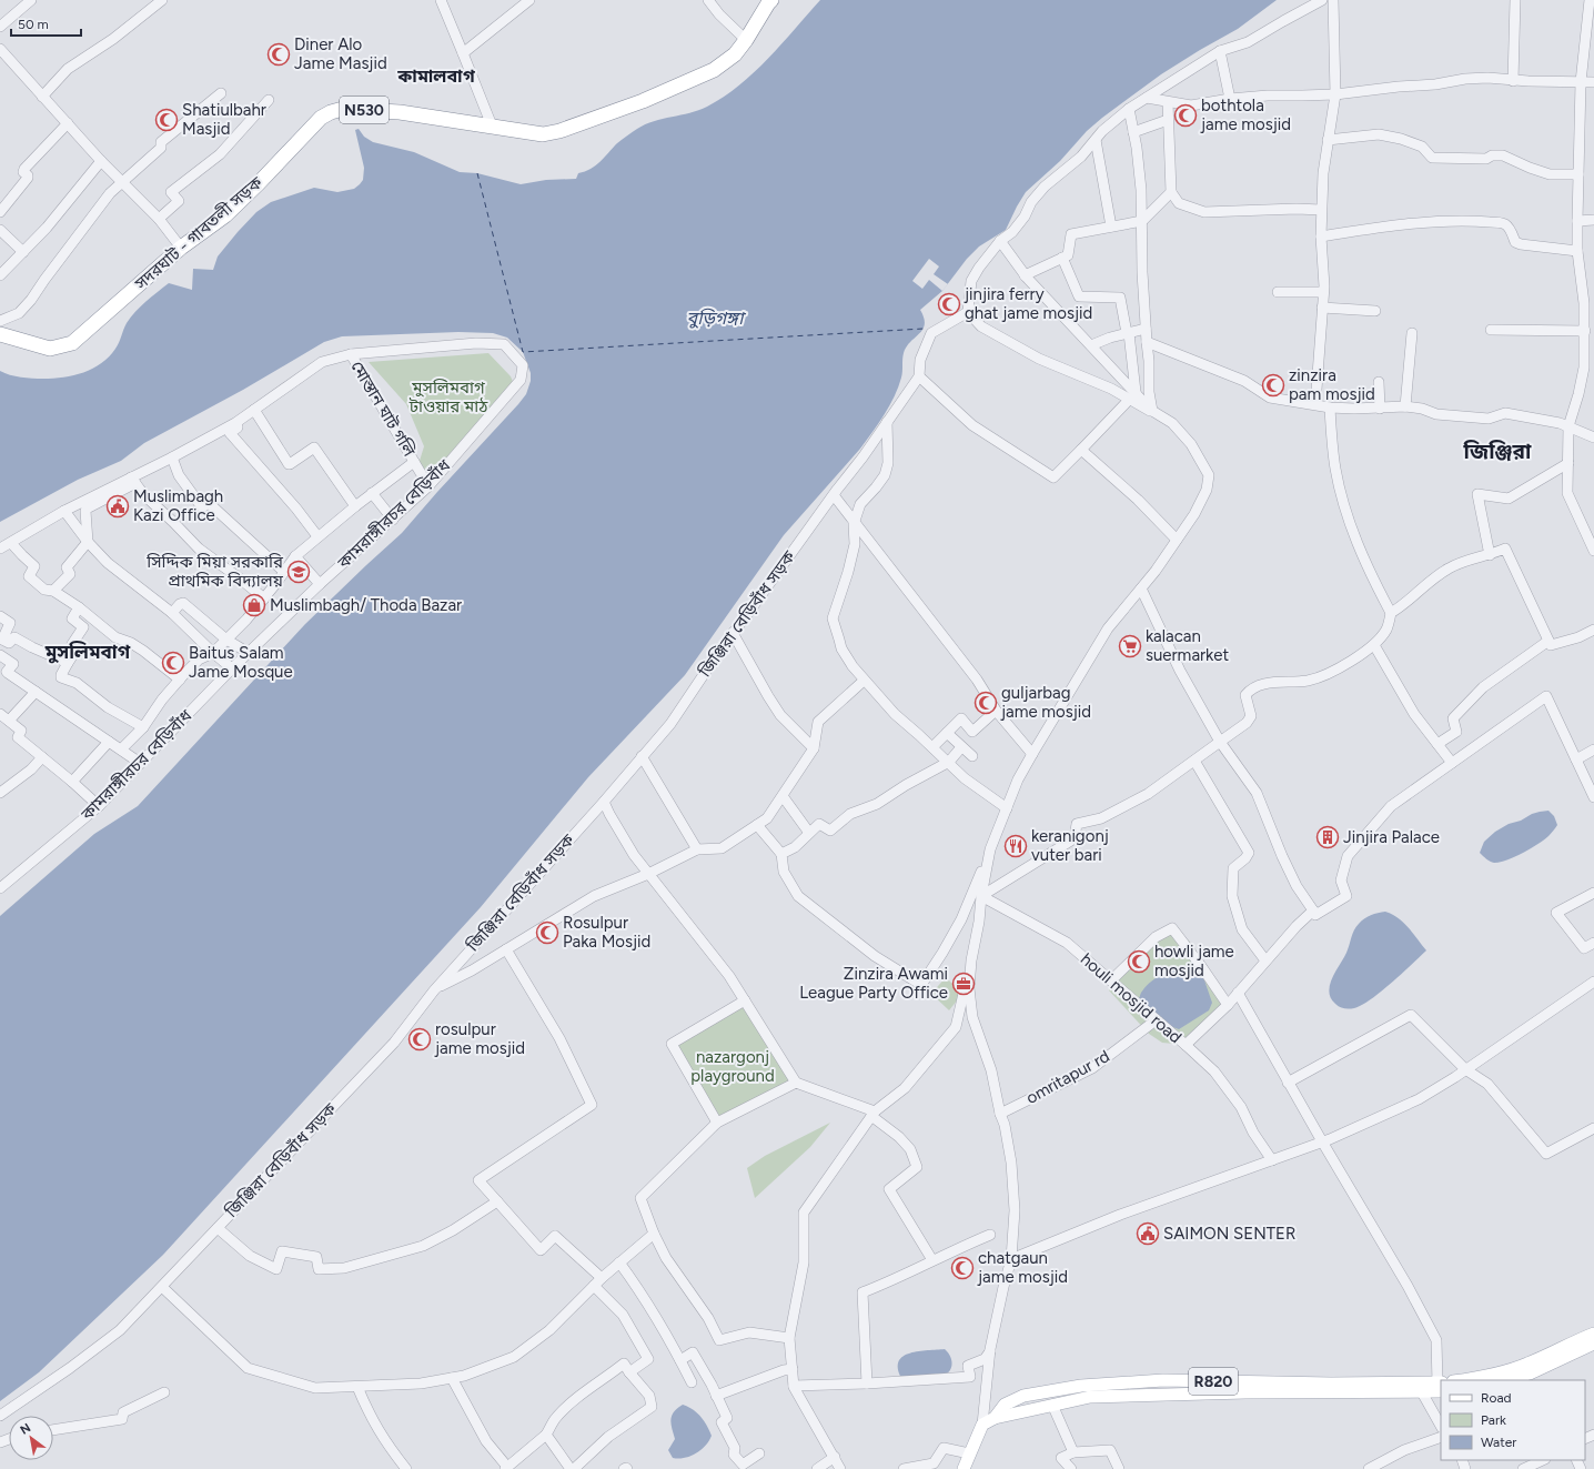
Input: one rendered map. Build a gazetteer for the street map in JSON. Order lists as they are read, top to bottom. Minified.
{"streets":{"highway":["N530","সদরঘাট - গাবতলী সড়ক"],"main road":["R820"],"street":["মোস্তান ঘাট গলি","কামরাঙ্গীরচর বেড়িবাঁধ","জিঞ্জিরা বেড়িবাঁধ সড়ক","houli mosjid road","omritapur rd"]},"crossings":[["মোস্তান ঘাট গলি","কামরাঙ্গীরচর বেড়িবাঁধ"],["houli mosjid road","omritapur rd"]],"districts":["কামালবাগ","জিঞ্জিরা","মুসলিমবাগ"],"water":["বুড়িগঙ্গা"],"parks":["মুসলিমবাগ টাওয়ার মাঠ","nazargonj playground"],"places":{"mosque":["Diner Alo Jame Masjid","bothtola jame mosjid","Shatiulbahr Masjid","jinjira ferry ghat jame mosjid","zinzira pam mosjid","Baitus Salam Jame Mosque","guljarbag jame mosjid","Rosulpur Paka Mosjid","howli jame mosjid","rosulpur jame mosjid","chatgaun jame mosjid"],"public building":["Muslimbagh Kazi Office","SAIMON SENTER"],"school or university":["সিদ্দিক মিয়া সরকারি প্রাথমিক বিদ্যালয়"],"shop":["Muslimbagh/ Thoda Bazar"],"supermarket":["kalacan suermarket"],"building":["Jinjira Palace"],"restaurant":["keranigonj vuter bari"],"office":["Zinzira Awami League Party Office"]},"legend":["Road","Park","Water"],"scale_bar":"50 m","north":"top left"}
